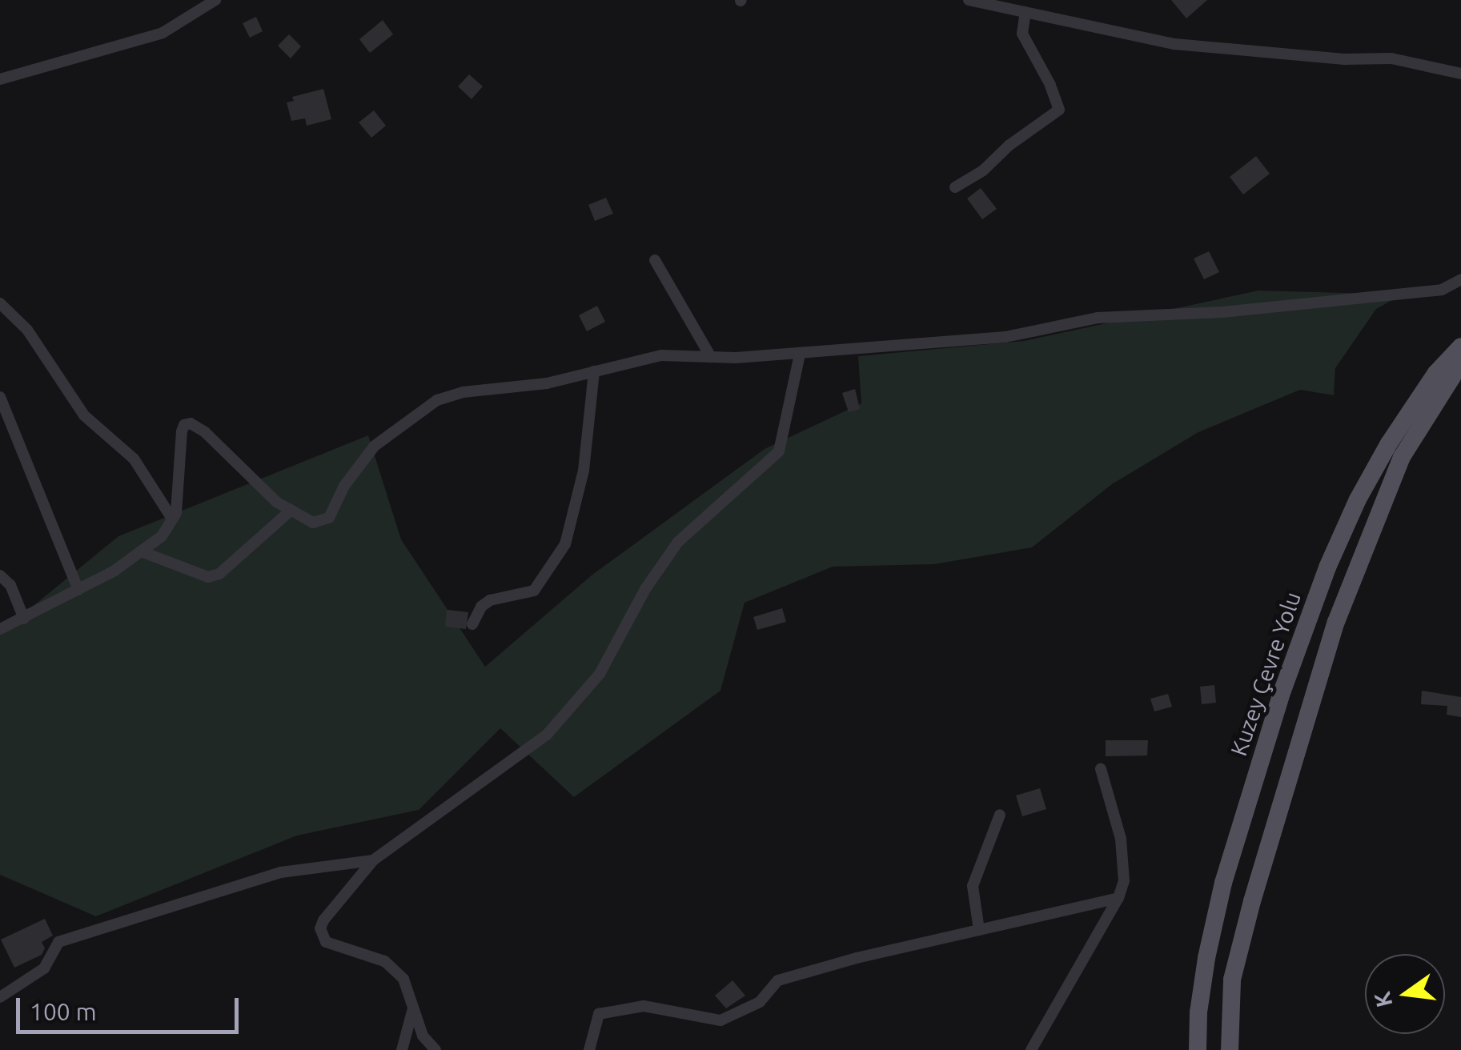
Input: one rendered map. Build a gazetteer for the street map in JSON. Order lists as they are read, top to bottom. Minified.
{"streets":{"main road":["Kuzey Çevre Yolu"]},"scale_bar":"100 m","north":"left"}
